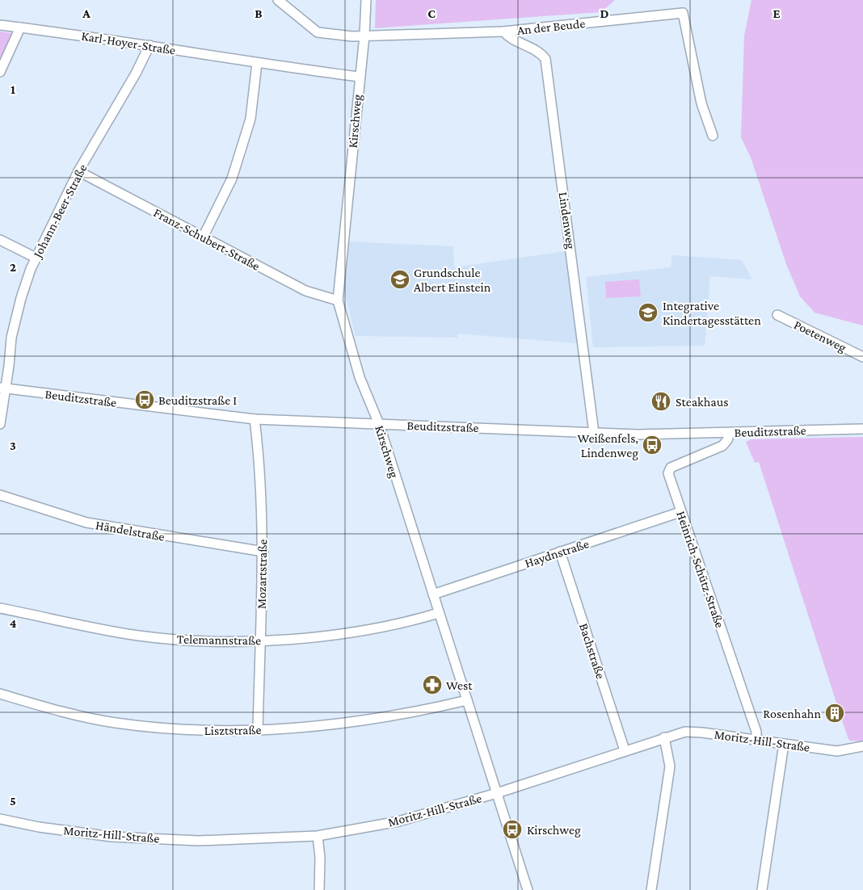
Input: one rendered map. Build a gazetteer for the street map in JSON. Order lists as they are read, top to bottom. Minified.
{"streets":{"street":["An der Beude","Karl-Hoyer-Straße","Kirschweg","Johann-Beer-Straße","Lindenweg","Franz-Schubert-Straße","Poetenweg","Beuditzstraße","Händelstraße","Haydnstraße","Heinrich-Schütz-Straße","Mozartstraße","Telemannstraße","Bachstraße","Lisztstraße","Moritz-Hill-Straße"]},"crossings":[["An der Beude","Kirschweg"],["An der Beude","Lindenweg"],["Karl-Hoyer-Straße","Kirschweg"],["Karl-Hoyer-Straße","Johann-Beer-Straße"],["Kirschweg","Franz-Schubert-Straße"],["Kirschweg","Beuditzstraße"],["Kirschweg","Haydnstraße"],["Kirschweg","Telemannstraße"],["Kirschweg","Lisztstraße"],["Kirschweg","Moritz-Hill-Straße"],["Johann-Beer-Straße","Franz-Schubert-Straße"],["Johann-Beer-Straße","Beuditzstraße"],["Lindenweg","Beuditzstraße"],["Beuditzstraße","Heinrich-Schütz-Straße"],["Beuditzstraße","Mozartstraße"],["Händelstraße","Mozartstraße"],["Haydnstraße","Heinrich-Schütz-Straße"],["Haydnstraße","Bachstraße"],["Heinrich-Schütz-Straße","Moritz-Hill-Straße"],["Mozartstraße","Telemannstraße"],["Mozartstraße","Lisztstraße"],["Bachstraße","Moritz-Hill-Straße"]],"places":{"school or university":["Grundschule Albert Einstein","Integrative Kindertagesstätten"],"bus stop":["Beuditzstraße I","Weißenfels, Lindenweg","Kirschweg"],"restaurant":["Steakhaus"],"pharmacy":["West"],"building":["Rosenhahn"]},"grid":{"columns":["A","B","C","D","E"],"rows":["1","2","3","4","5"]}}
